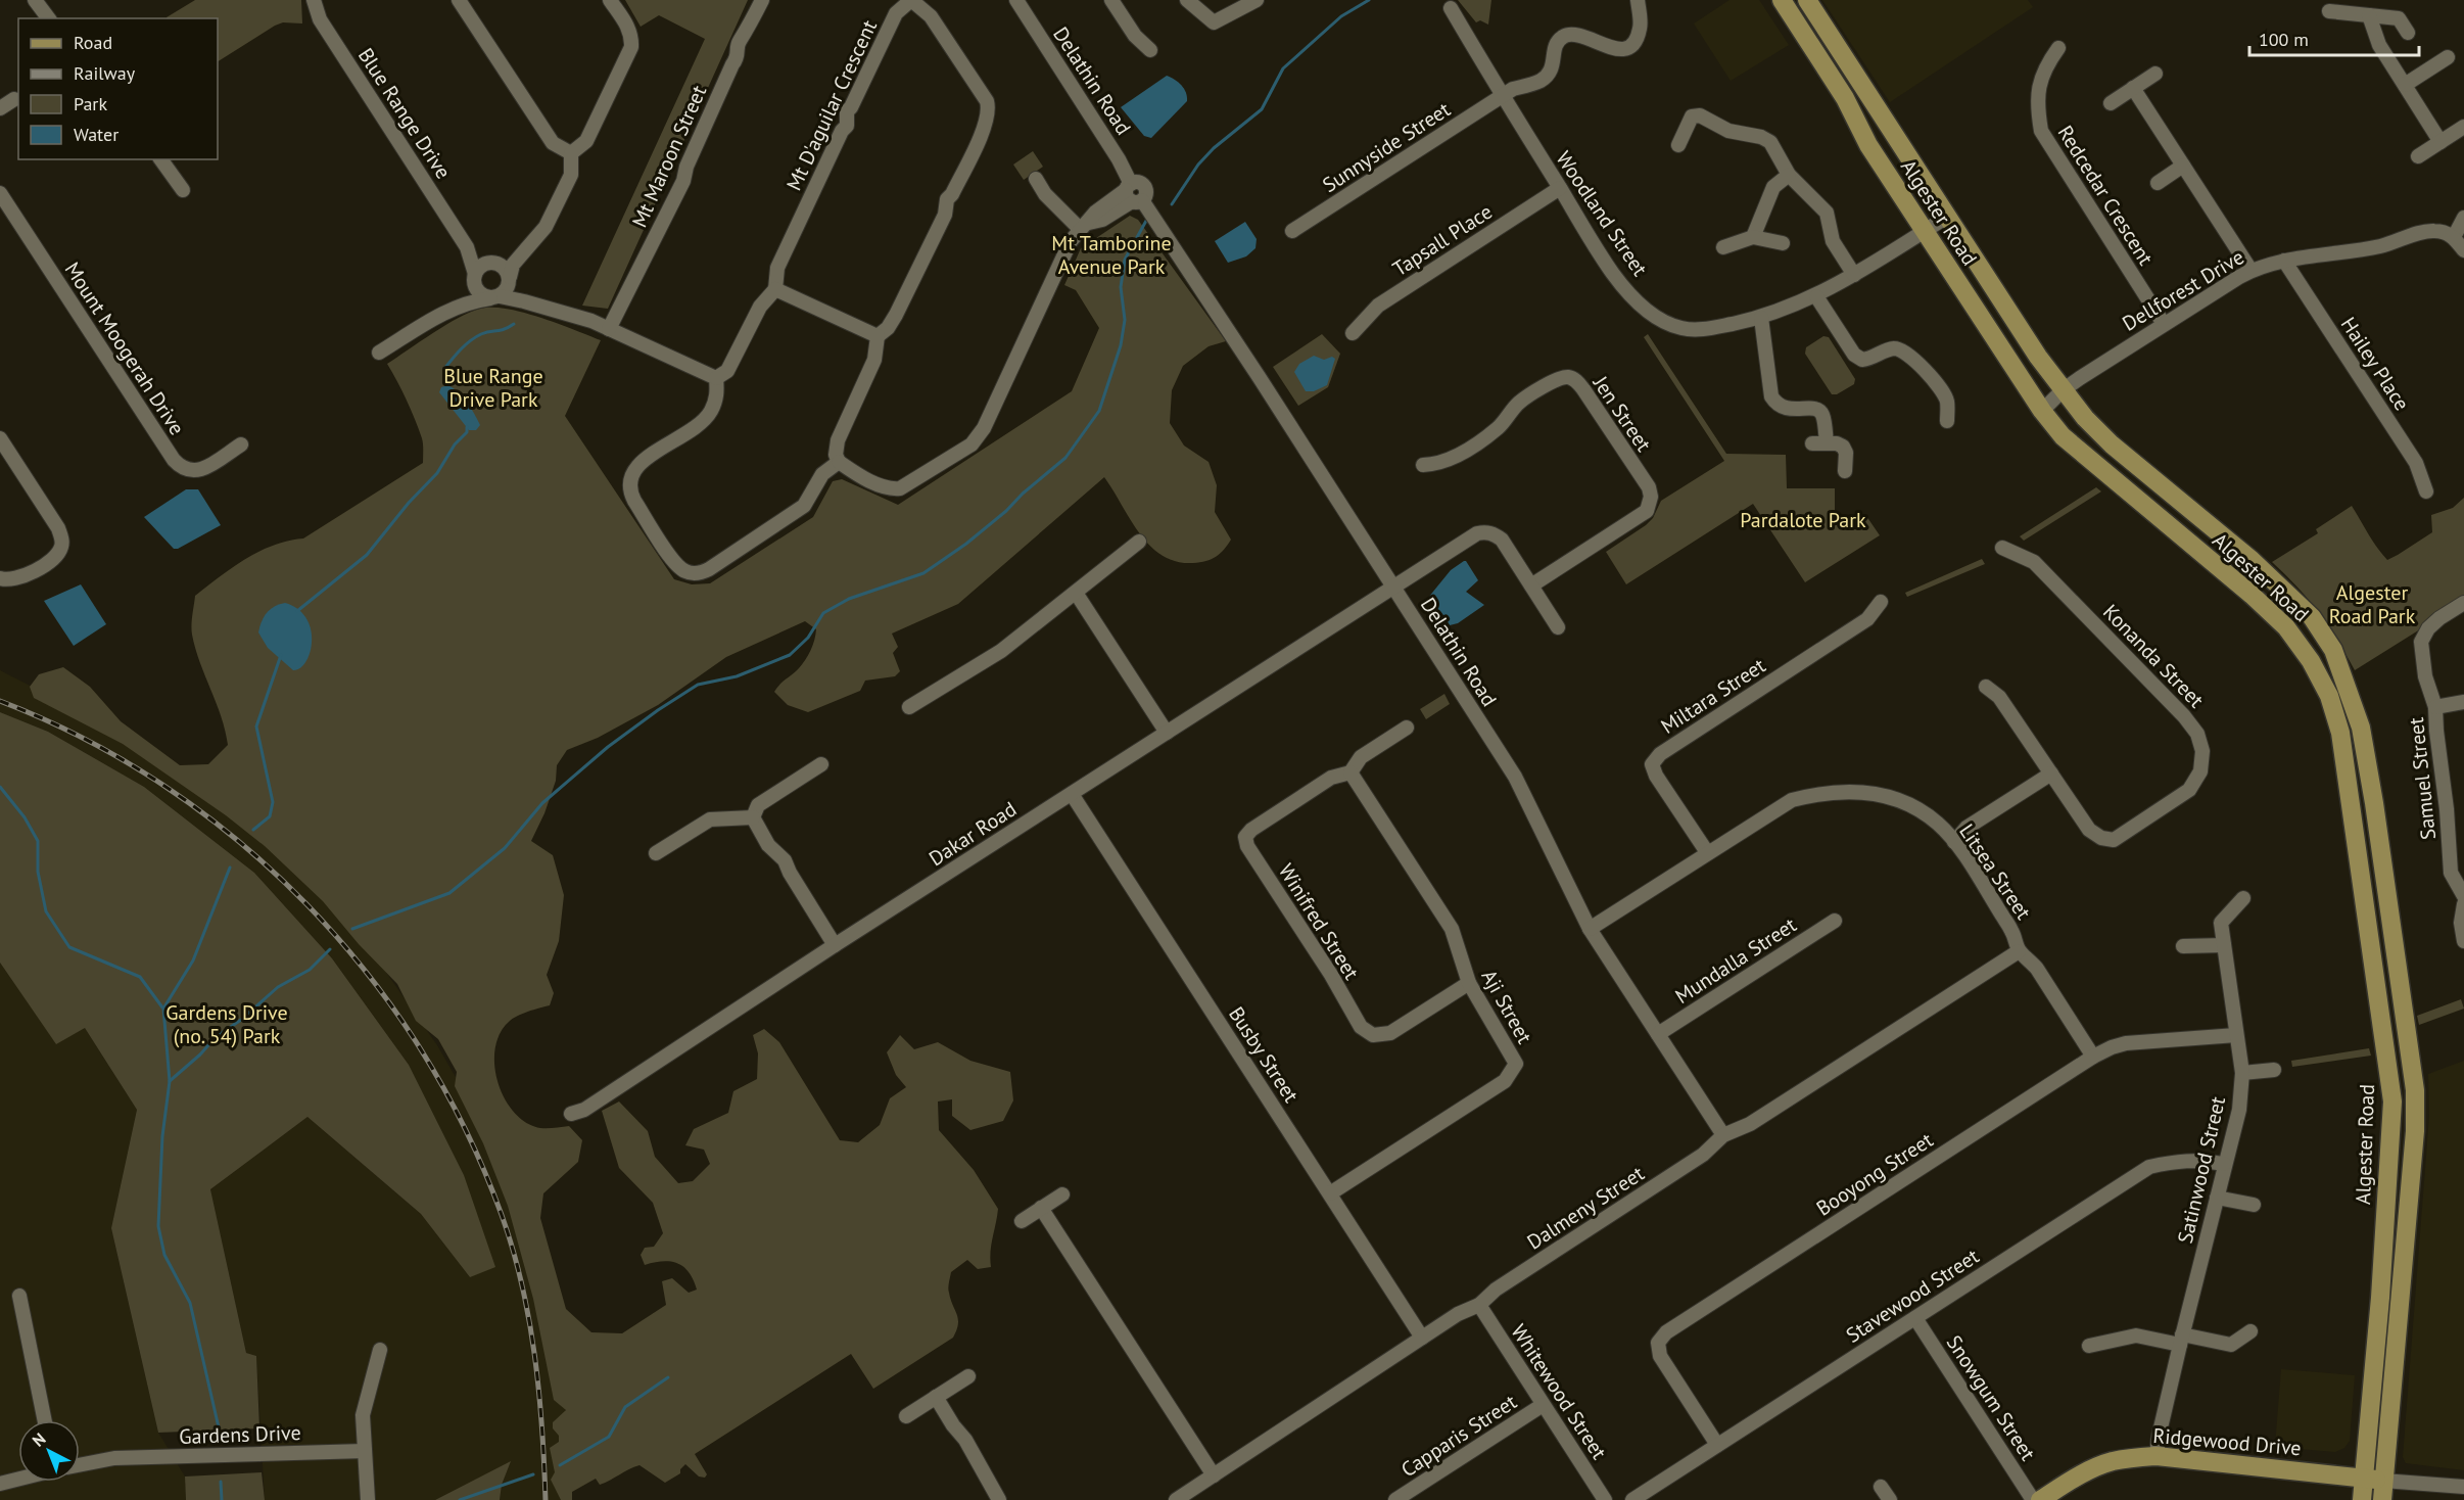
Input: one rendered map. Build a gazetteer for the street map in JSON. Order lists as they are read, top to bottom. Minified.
{"streets":{"main road":["Algester Road","Ridgewood Drive"],"street":["Delathin Road","Mt D'aguilar Crescent","Blue Range Drive","Sunnyside Street","Mt Maroon Street","Redcedar Crescent","Woodland Street","Tapsall Place","Dellforest Drive","Mount Moogerah Drive","Hailey Place","Jen Street","Konanda Street","Miltara Street","Samuel Street","Dakar Road","Litsea Street","Winifred Street","Mundalla Street","Aji Street","Busby Street","Satinwood Street","Booyong Street","Dalmeny Street","Stavewood Street","Whitewood Street","Snowgum Street","Gardens Drive","Capparis Street"]},"crossings":[["Delathin Road","Dakar Road"],["Delathin Road","Litsea Street"],["Delathin Road","Mundalla Street"],["Delathin Road","Dalmeny Street"],["Sunnyside Street","Woodland Street"],["Redcedar Crescent","Dellforest Drive"],["Algester Road","Woodland Street"],["Algester Road","Dellforest Drive"],["Algester Road","Ridgewood Drive"],["Woodland Street","Tapsall Place"],["Dellforest Drive","Hailey Place"],["Jen Street","Dakar Road"],["Miltara Street","Litsea Street"],["Dakar Road","Busby Street"],["Litsea Street","Booyong Street"],["Litsea Street","Dalmeny Street"],["Winifred Street","Aji Street"],["Aji Street","Busby Street"],["Busby Street","Dalmeny Street"],["Satinwood Street","Booyong Street"],["Satinwood Street","Stavewood Street"],["Satinwood Street","Ridgewood Drive"],["Booyong Street","Stavewood Street"],["Dalmeny Street","Whitewood Street"],["Stavewood Street","Snowgum Street"],["Whitewood Street","Capparis Street"]],"parks":["Mt Tamborine Avenue Park","Blue Range Drive Park","Pardalote Park","Algester Road Park","Gardens Drive (no. 54) Park"],"legend":["Road","Railway","Park","Water"],"scale_bar":"100 m","north":"top left"}
